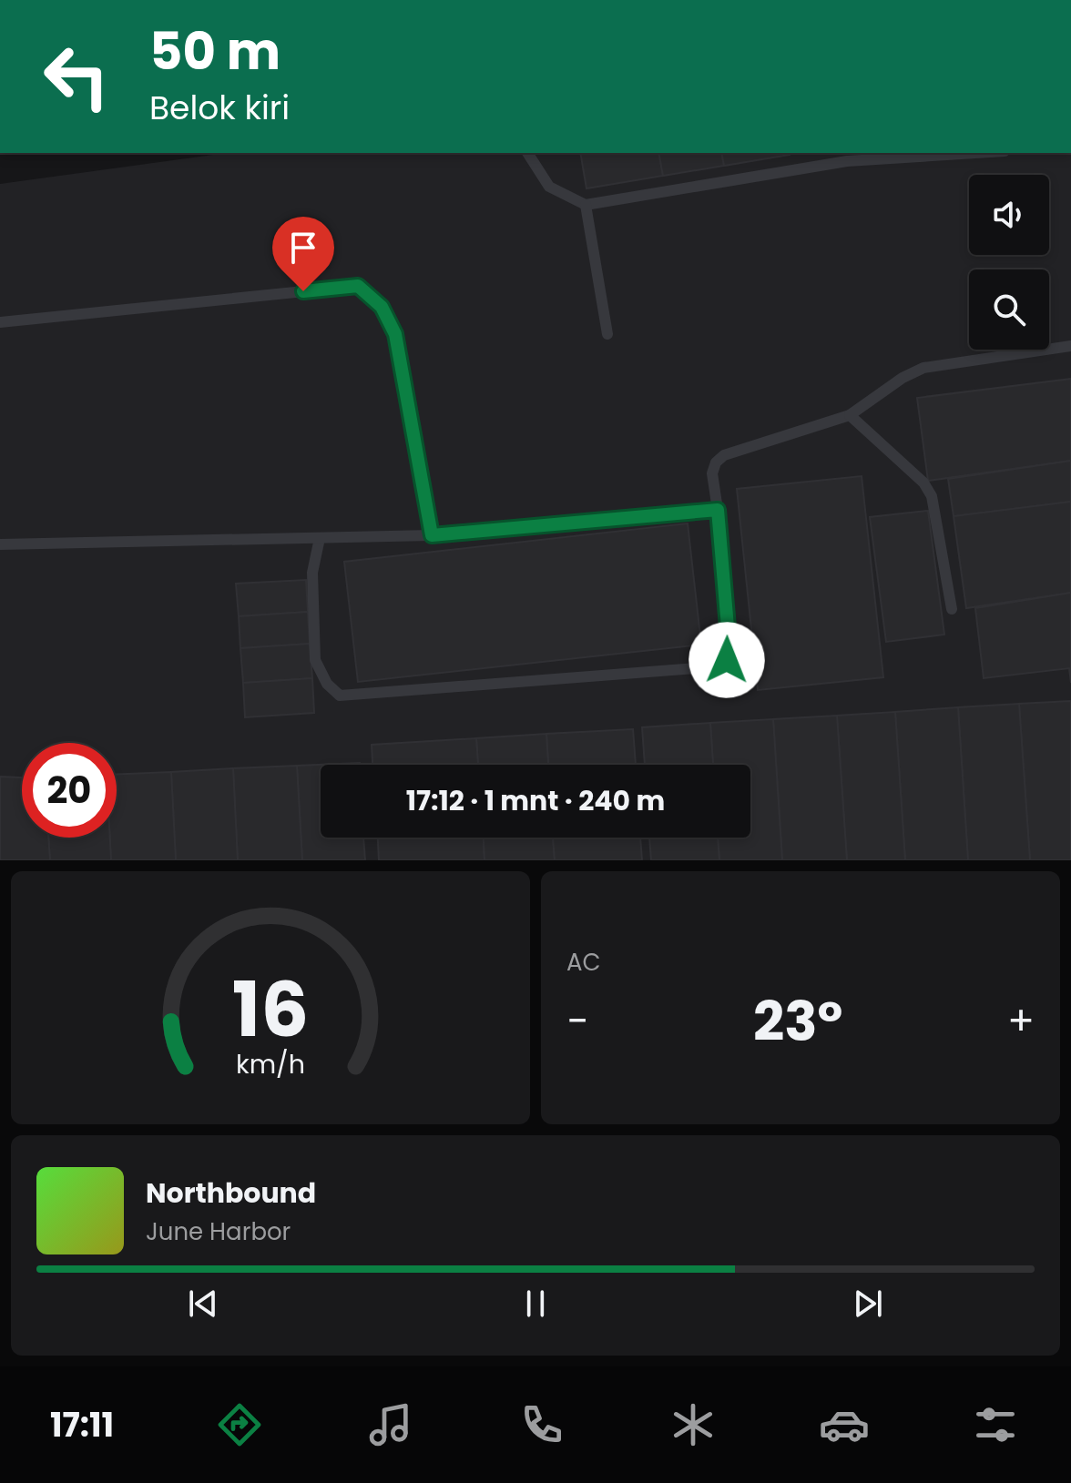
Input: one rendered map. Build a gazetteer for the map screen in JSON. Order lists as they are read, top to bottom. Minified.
{"page":{"turn":["50 m","Belok kiri"],"limit":"20","trip":"17:12 · 1 mnt · 240 m","tile":"AC","heat":["−","23°","+"],"song":["Northbound","June Harbor"],"tabs":"17:11","gauge":["16","km/h"]}}
